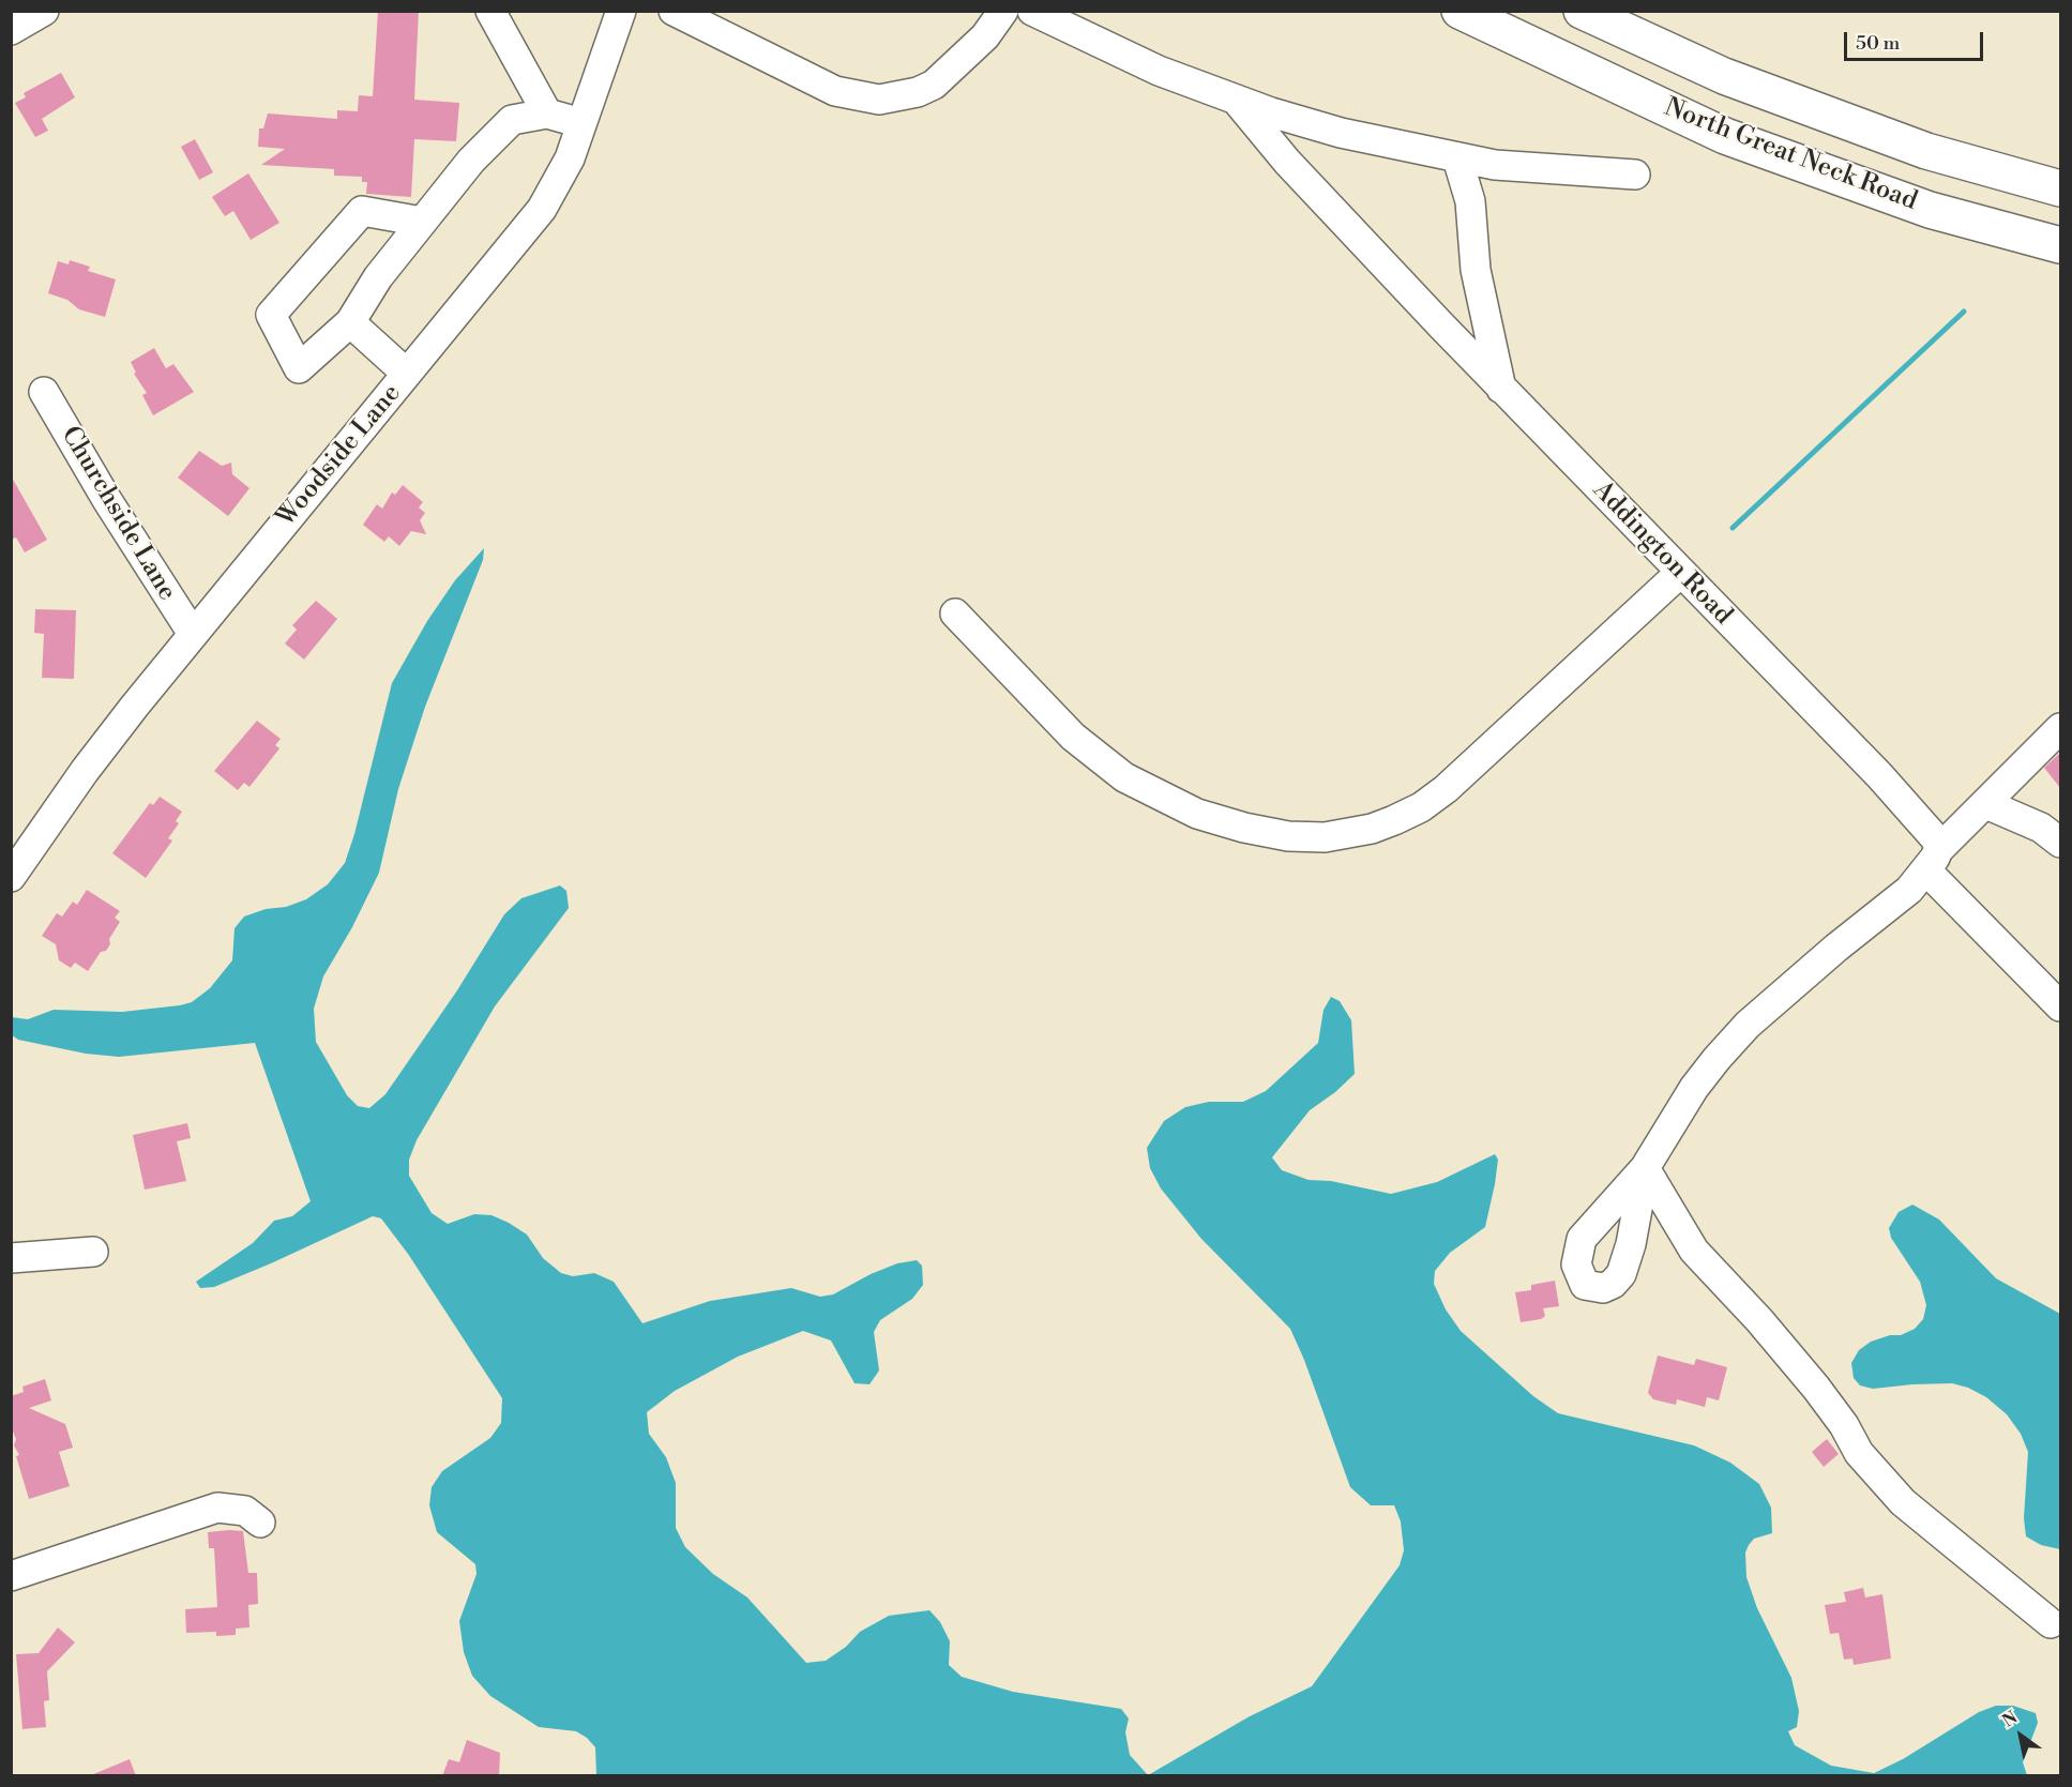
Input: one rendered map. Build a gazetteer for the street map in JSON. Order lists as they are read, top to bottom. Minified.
{"streets":{"main road":["North Great Neck Road"],"street":["Woodside Lane","Churchside Lane","Addington Road"]},"crossings":[["Woodside Lane","Churchside Lane"]],"scale_bar":"50 m","north":"top left"}
